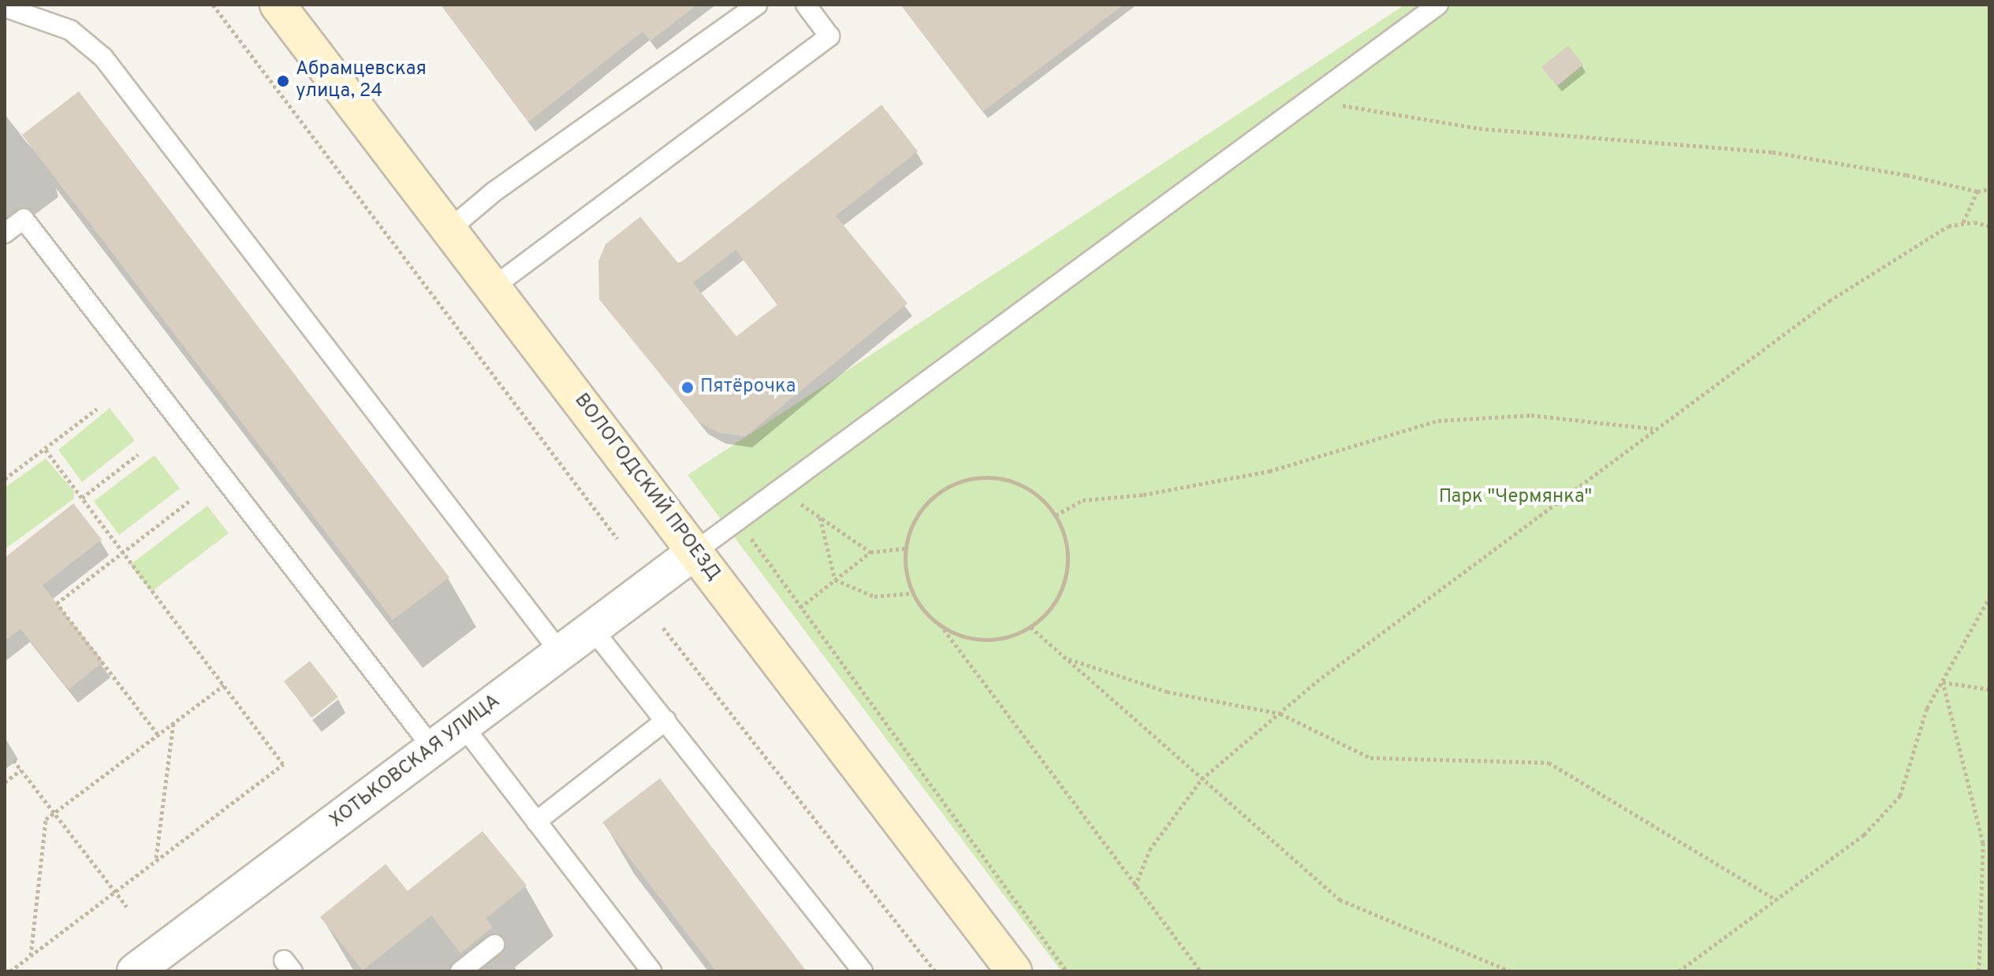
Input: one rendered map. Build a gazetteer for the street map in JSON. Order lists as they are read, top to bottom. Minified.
{"streets":{"street":["ВОЛОГОДСКИЙ ПРОЕЗД","ХОТЬКОВСКАЯ УЛИЦА"]},"crossings":[["ВОЛОГОДСКИЙ ПРОЕЗД","ХОТЬКОВСКАЯ УЛИЦА"]],"parks":["Парк \"Чермянка\""],"places":["Абрамцевская улица, 24","Пятёрочка"]}
